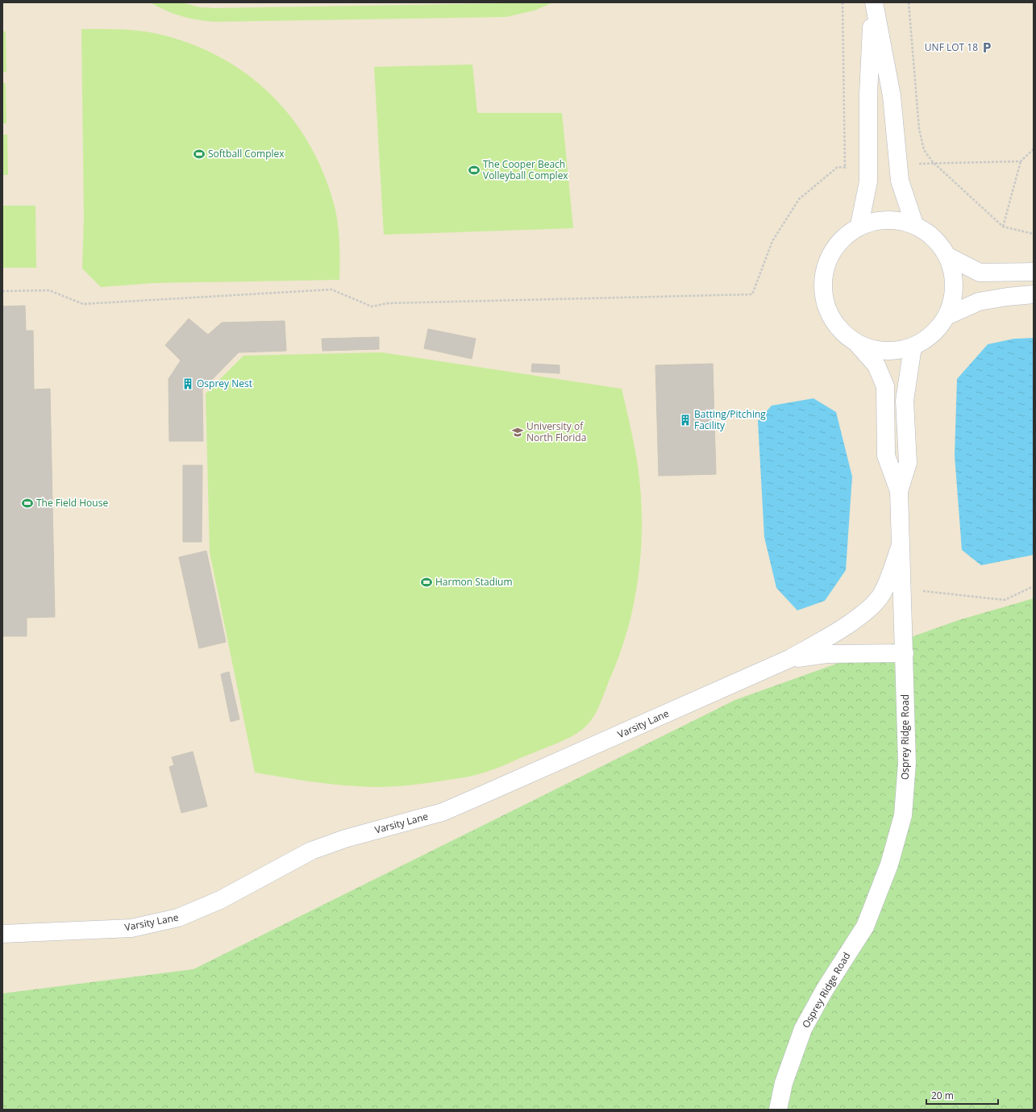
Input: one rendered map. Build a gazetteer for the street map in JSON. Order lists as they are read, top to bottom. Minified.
{"streets":{"street":["Varsity Lane","Osprey Ridge Road"]},"crossings":[["Varsity Lane","Osprey Ridge Road"]],"places":{"parking":["UNF LOT 18"],"sports":["Softball Complex","The Cooper Beach Volleyball Complex","The Field House","Harmon Stadium"],"building":["Osprey Nest","Batting/Pitching Facility"],"school or university":["University of North Florida"]},"scale_bar":"20 m"}
